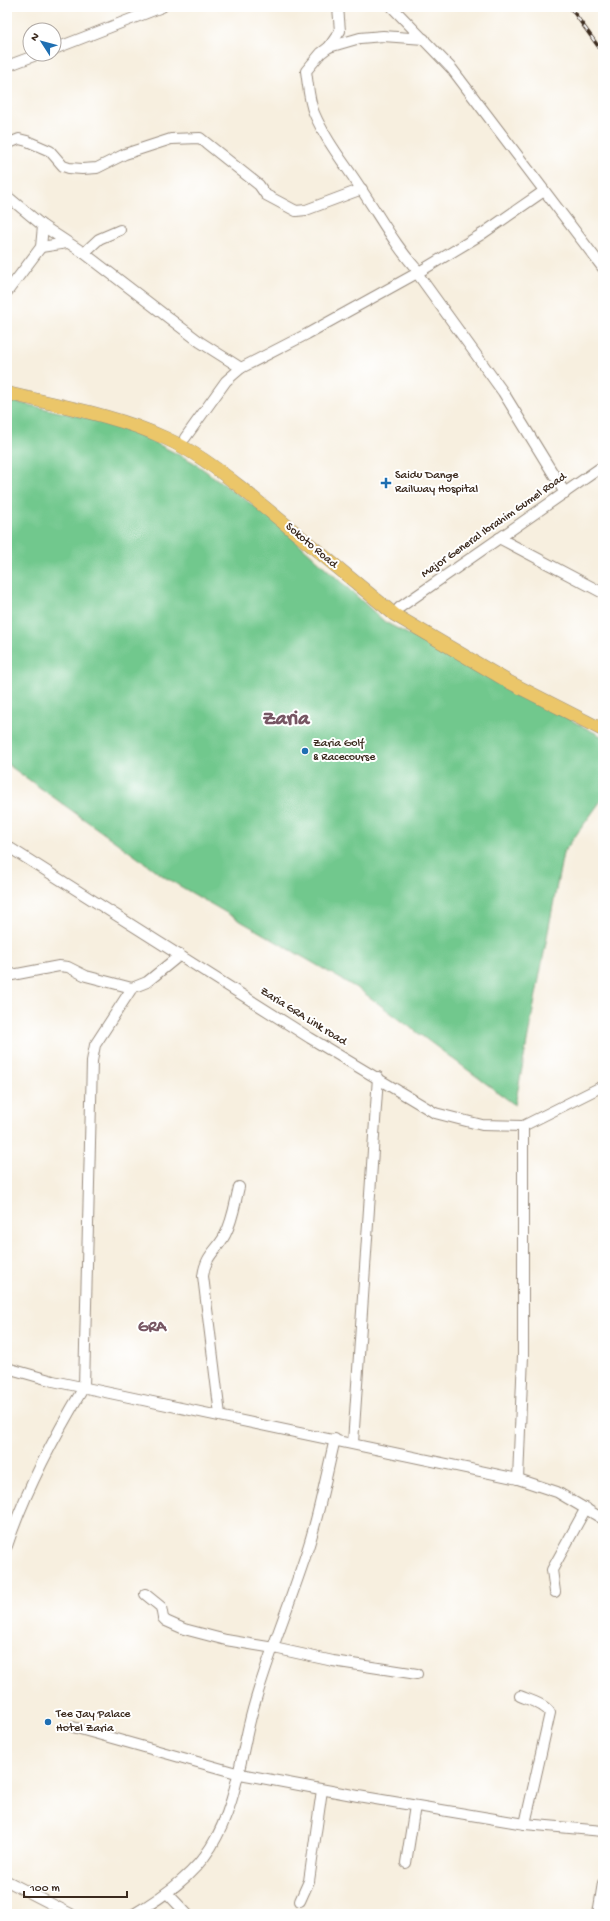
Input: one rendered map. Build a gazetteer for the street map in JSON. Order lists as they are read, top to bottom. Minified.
{"streets":{"main road":["Sokoto Road"],"street":["Major General Ibrahim Gumel Road","Zaria GRA Link road"]},"crossings":[["Major General Ibrahim Gumel Road","Sokoto Road"]],"districts":["Zaria","GRA"],"places":{"health":["Saidu Dange Railway Hospital"],"other":["Zaria Golf & Racecourse","Tee Jay Palace Hotel Zaria"]},"scale_bar":"100 m","north":"top left"}
